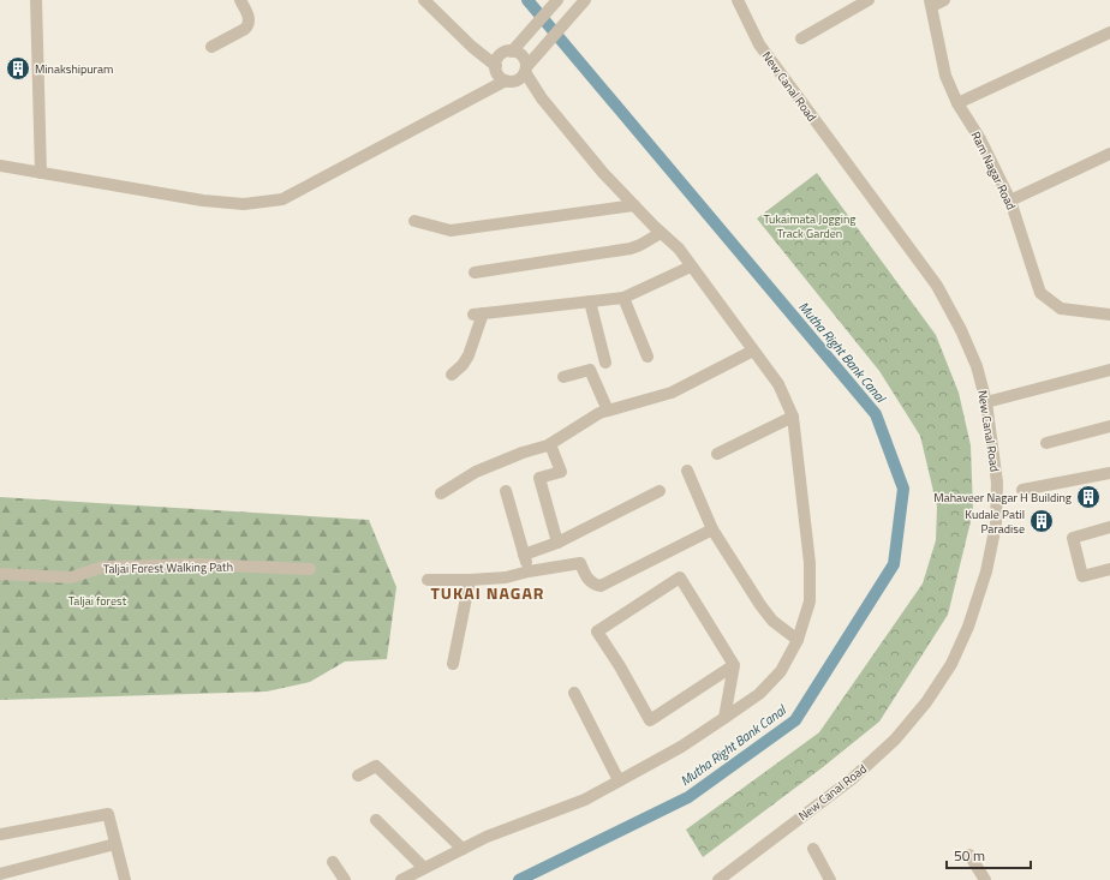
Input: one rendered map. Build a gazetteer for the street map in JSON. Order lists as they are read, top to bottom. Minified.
{"streets":{"street":["New Canal Road","Ram Nagar Road","Taljai Forest Walking Path"]},"districts":["TUKAI NAGAR"],"water":["Mutha Right Bank Canal"],"parks":["Tukaimata Jogging Track Garden","Taljai forest"],"places":{"building":["Minakshipuram","Mahaveer Nagar H Building","Kudale Patil Paradise"]},"scale_bar":"50 m"}
